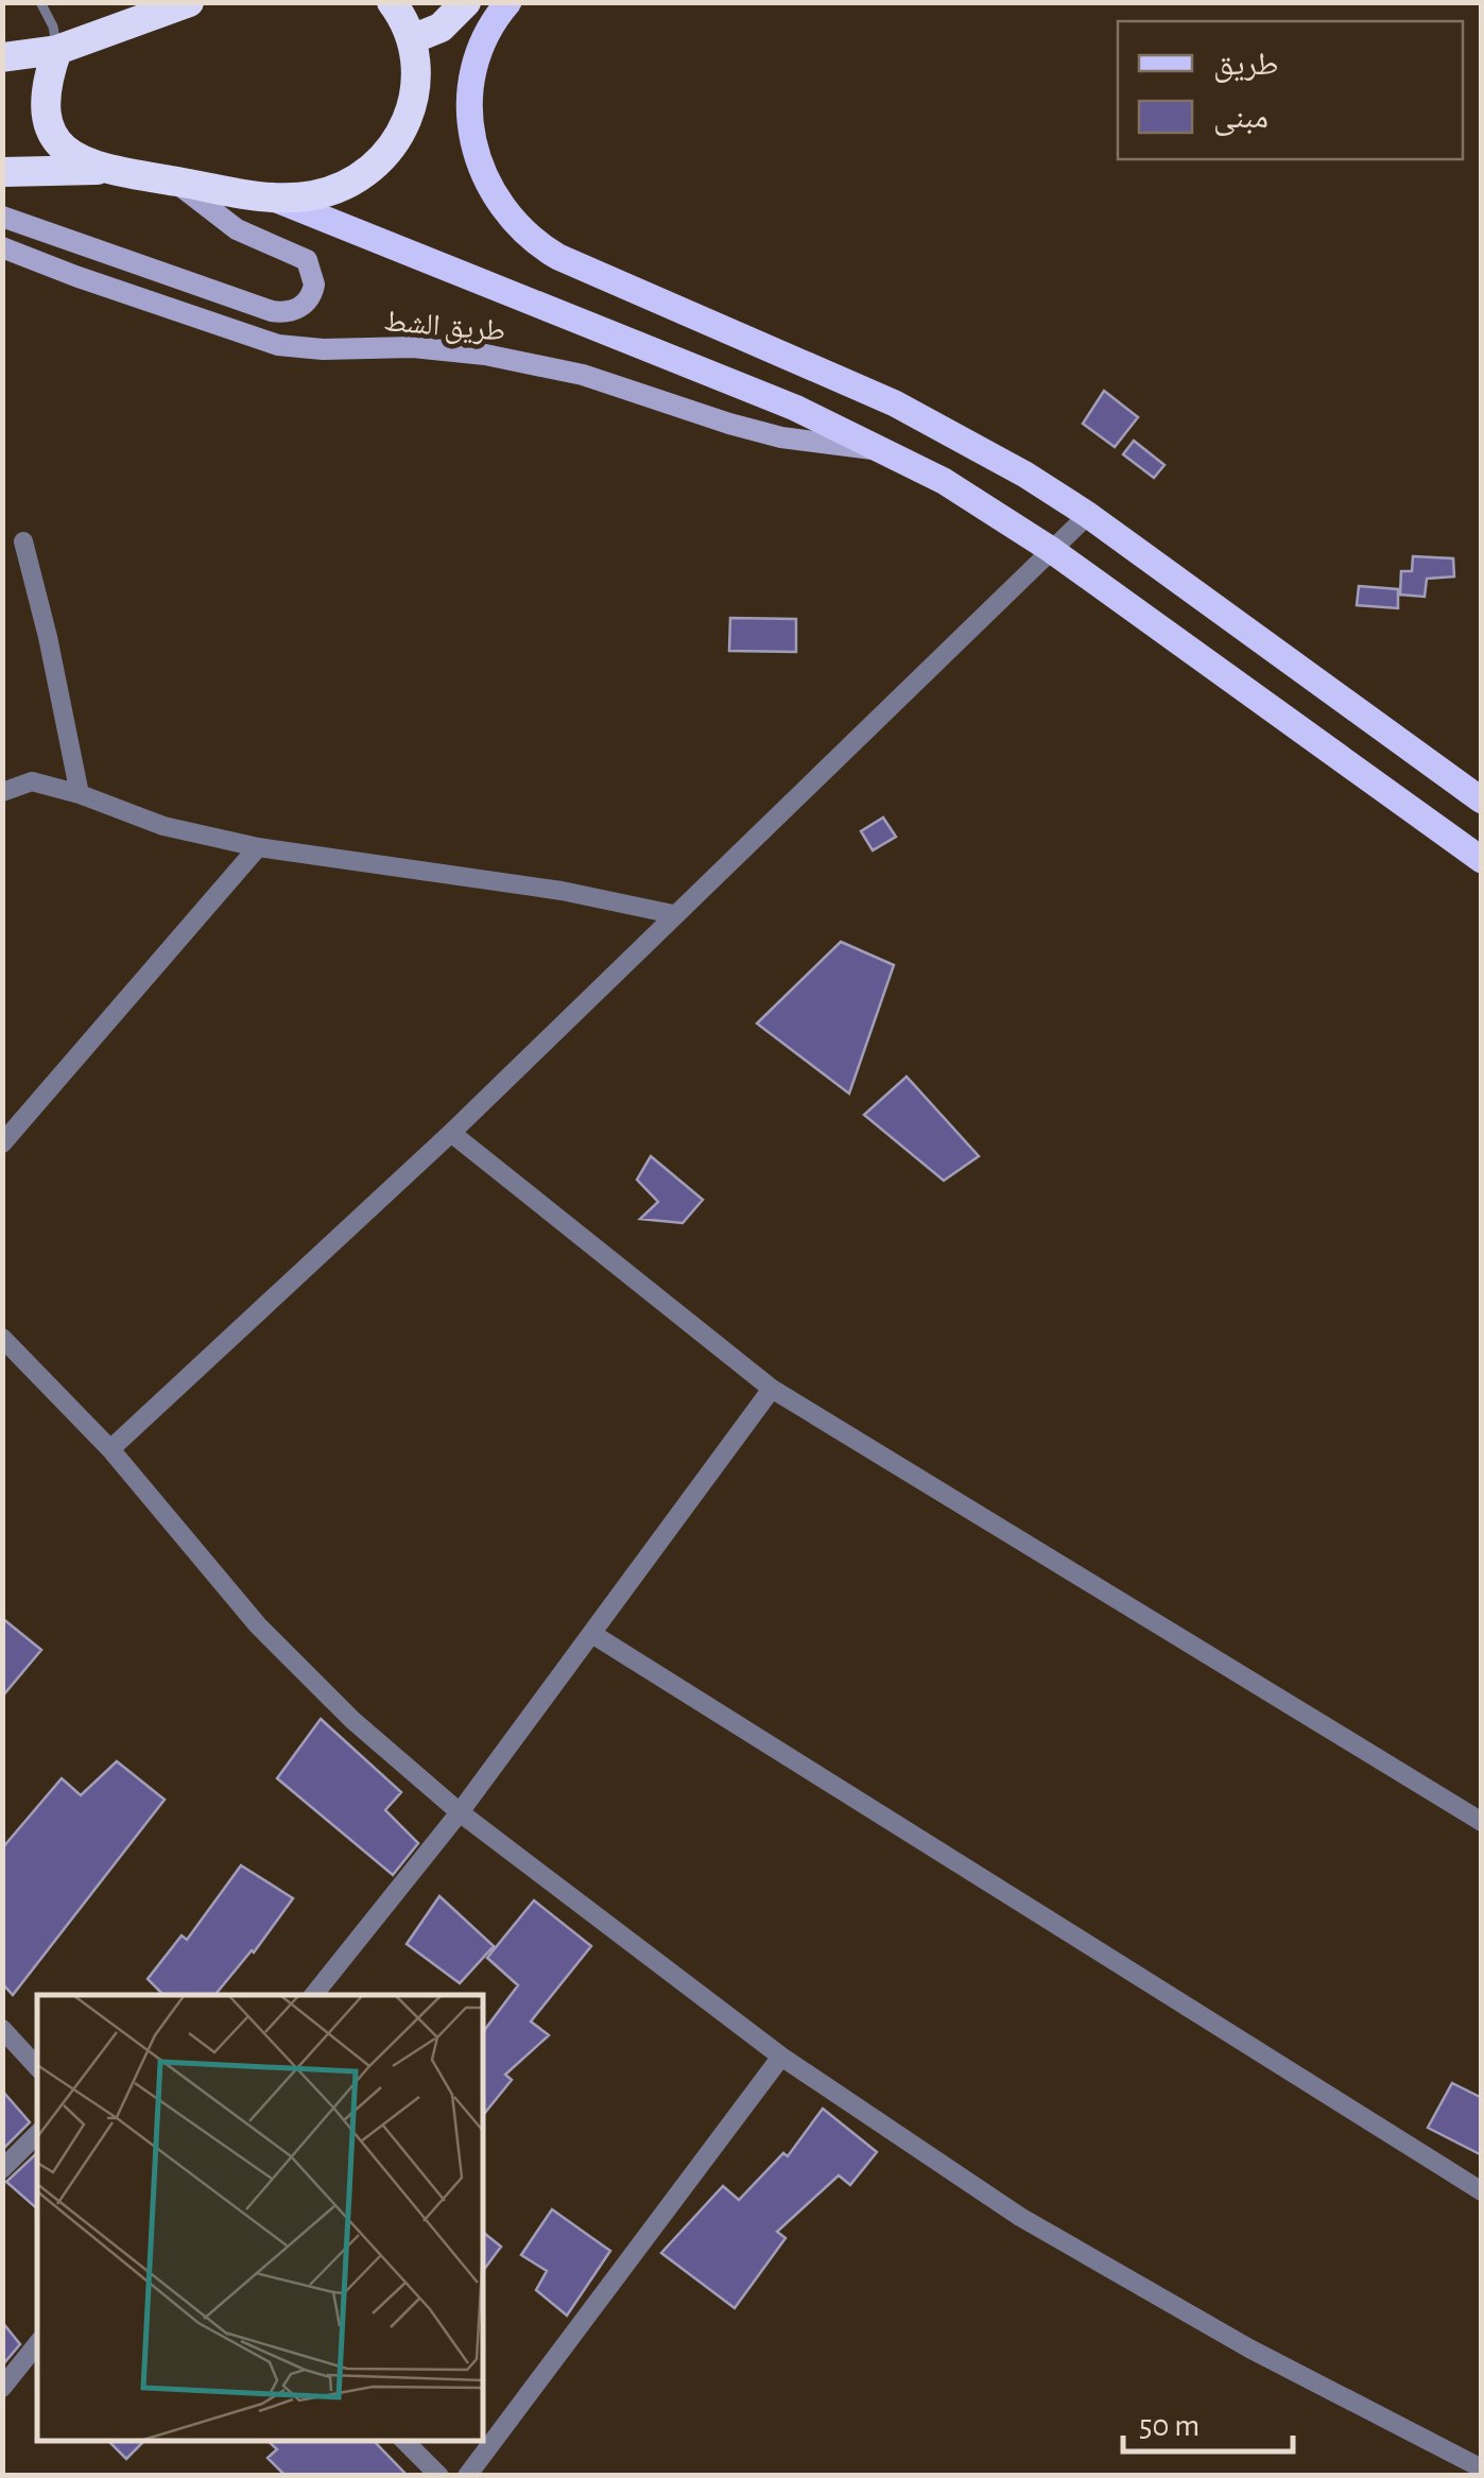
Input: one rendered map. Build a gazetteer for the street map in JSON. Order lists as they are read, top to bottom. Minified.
{"streets":{"main road":["طريق الشط"]},"legend":["طريق","مبنى"],"scale_bar":"50 m"}
